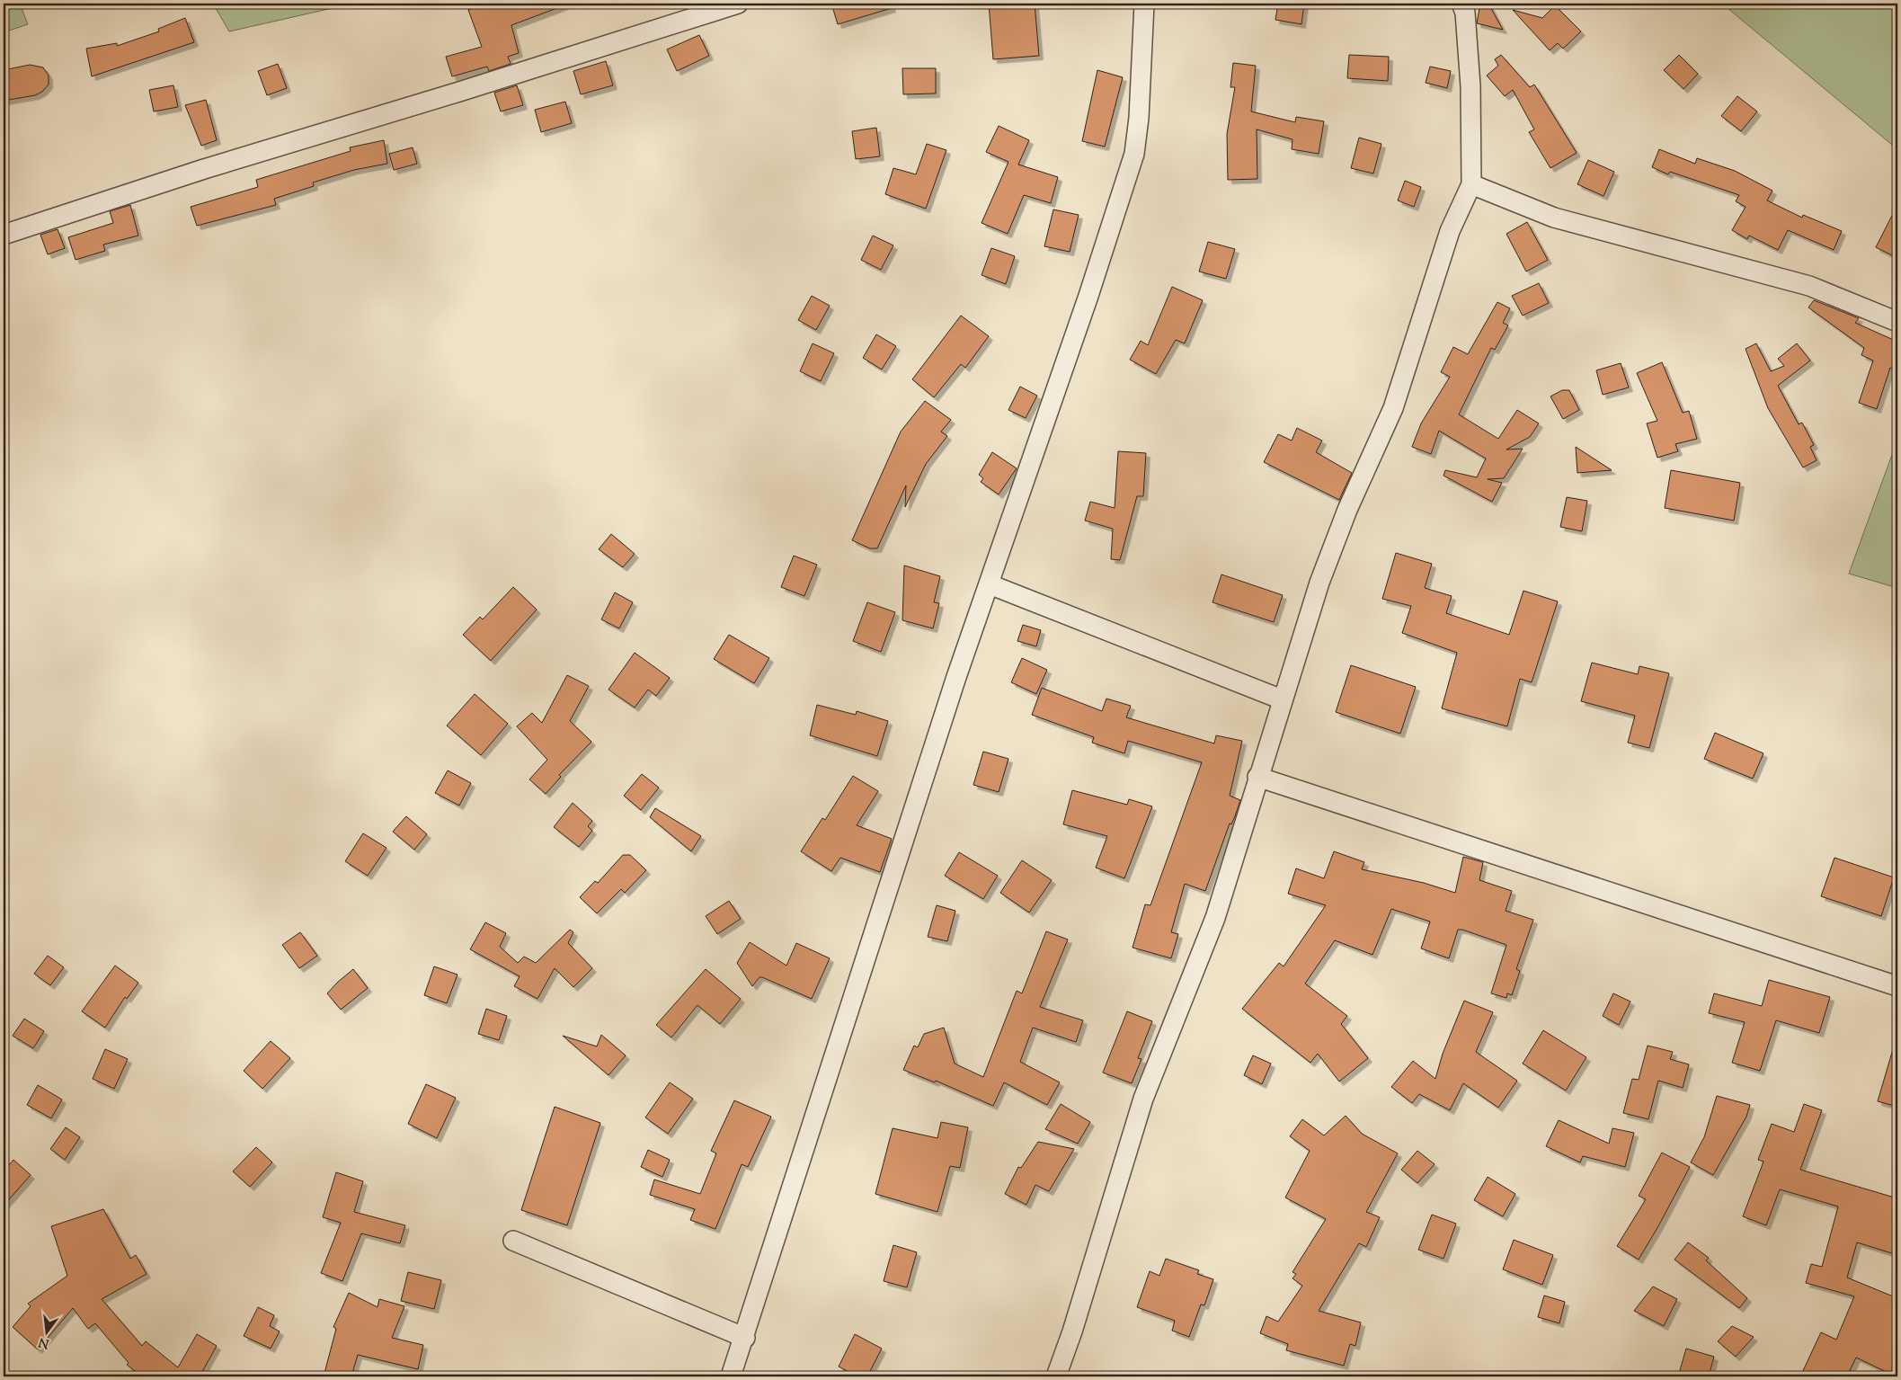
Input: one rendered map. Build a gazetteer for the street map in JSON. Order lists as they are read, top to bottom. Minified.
{"north":"bottom"}
